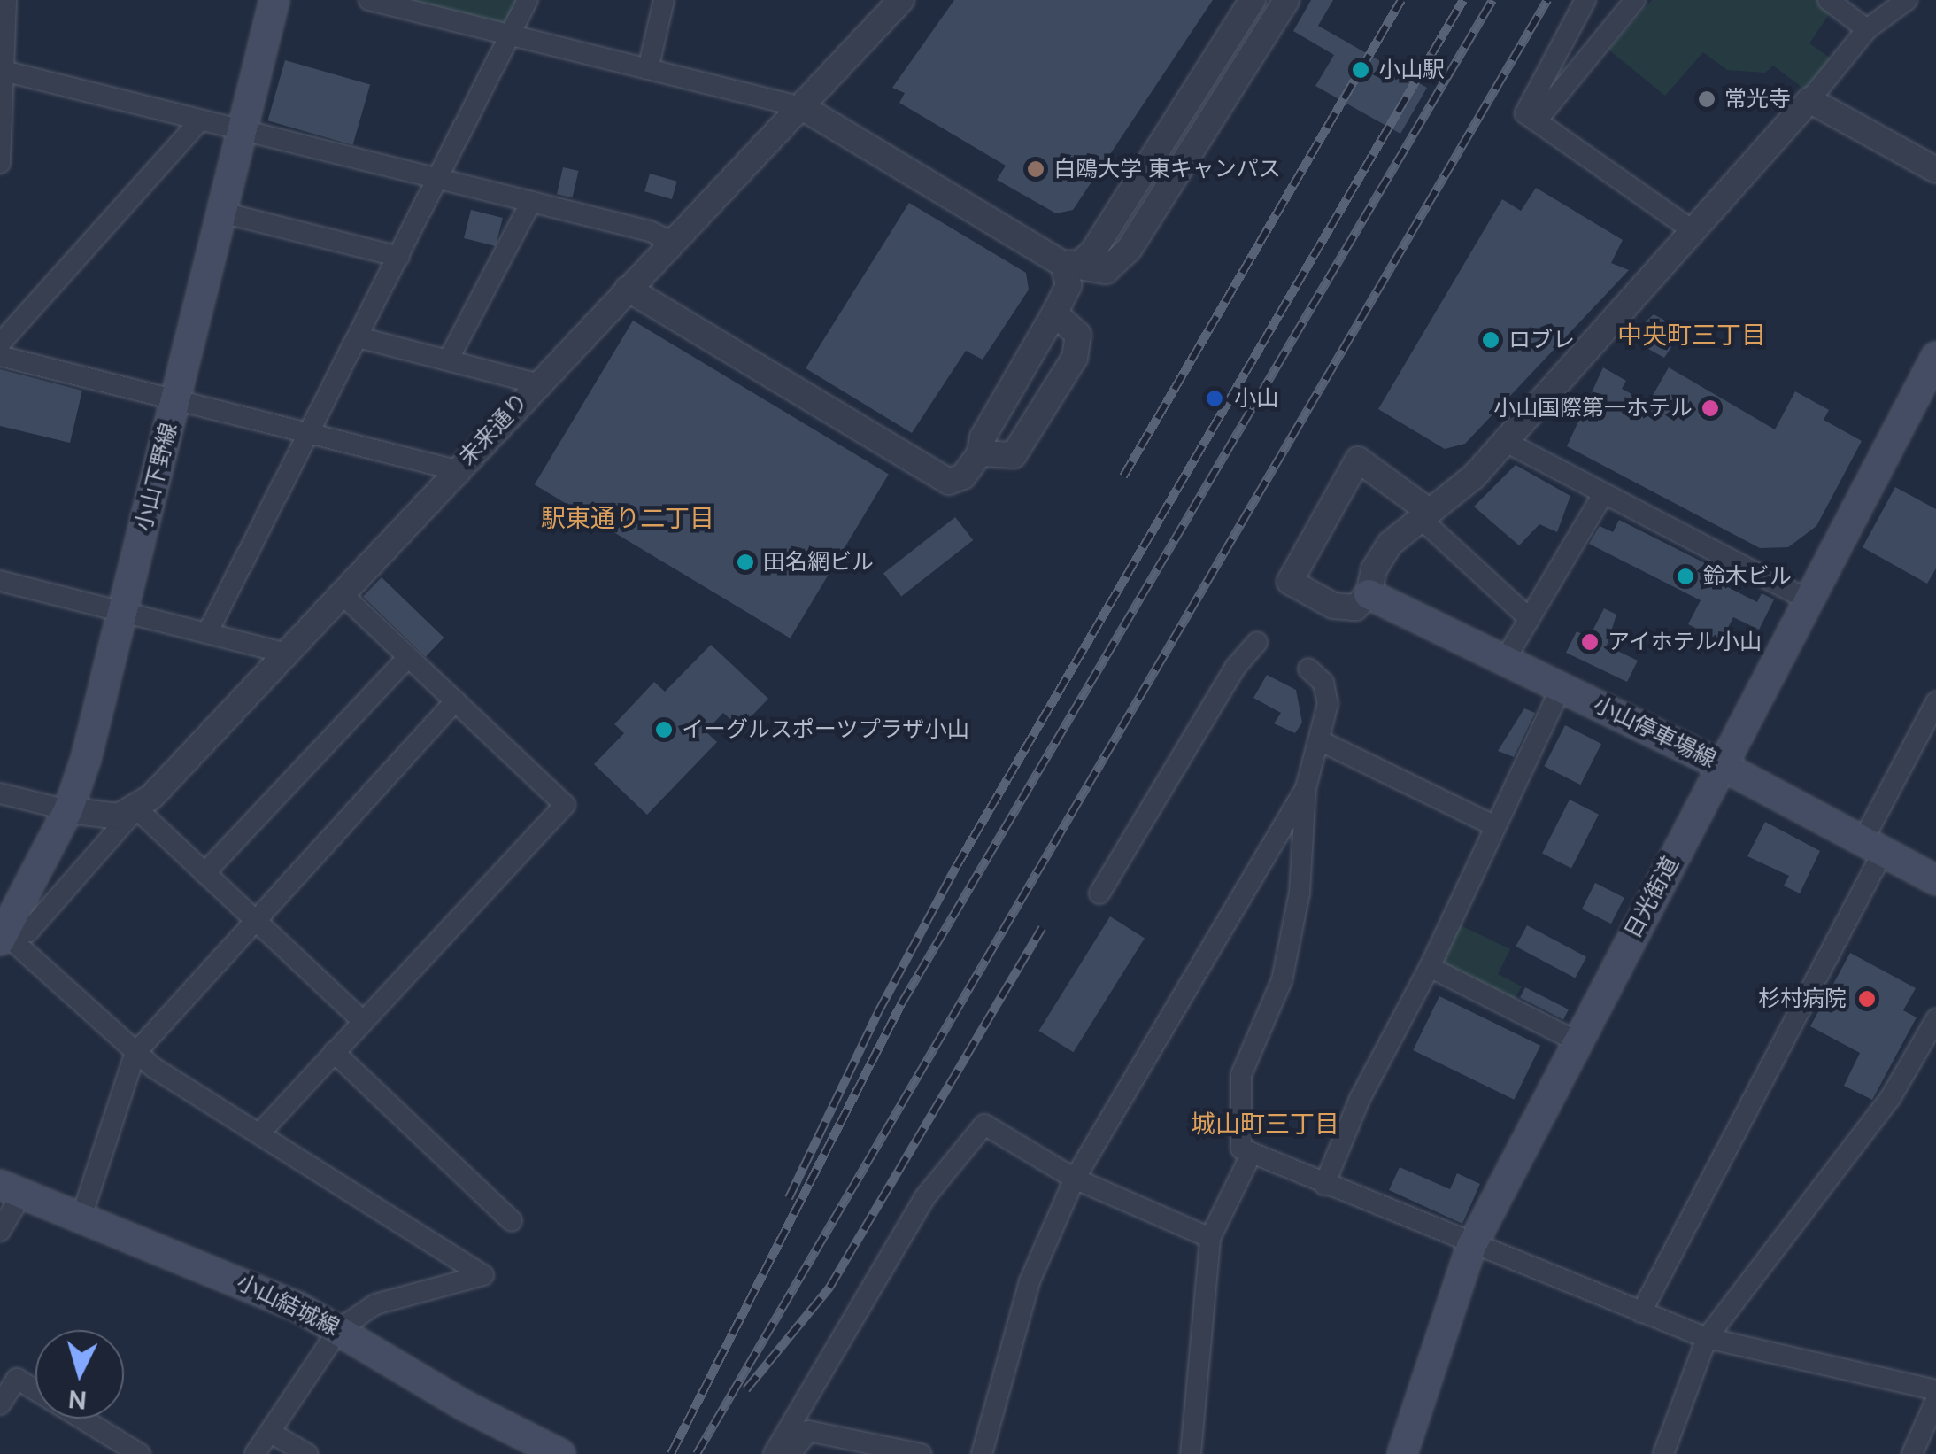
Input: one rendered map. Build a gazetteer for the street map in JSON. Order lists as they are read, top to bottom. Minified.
{"streets":{"main road":["小山下野線","小山停車場線","日光街道","小山結城線"],"street":["未来通り"]},"crossings":[["小山停車場線","日光街道"]],"districts":["中央町三丁目","駅東通り二丁目","城山町三丁目"],"places":["小山駅","常光寺","白鴎大学 東キャンパス","ロブレ","小山","小山国際第一ホテル","田名網ビル","鈴木ビル","アイホテル小山","イーグルスポーツプラザ小山","杉村病院"],"north":"bottom"}
